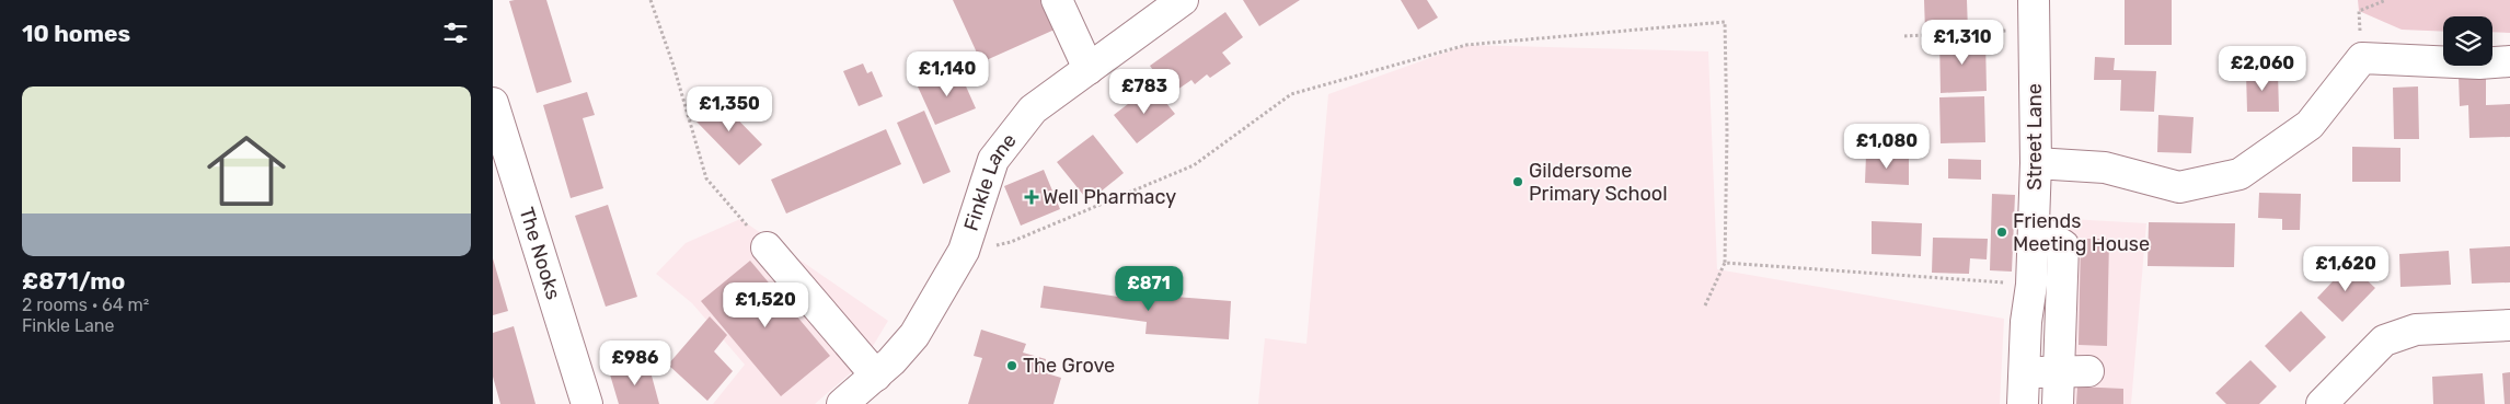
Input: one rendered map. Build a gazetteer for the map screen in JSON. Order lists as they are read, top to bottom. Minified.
{"streets":{"street":["Street Lane","Finkle Lane","The Nooks"]},"places":{"other":["Gildersome Primary School","Friends Meeting House","The Grove"],"health":["Well Pharmacy"]},"page":{"heading":"10 homes","price":["£1,310","£2,060","£1,140","£783","£1,350","£1,080","£1,620","£871","£1,520","£986"],"list":[{"name":"£871/mo","note":"2 rooms · 64 m² · Finkle Lane"}]}}
